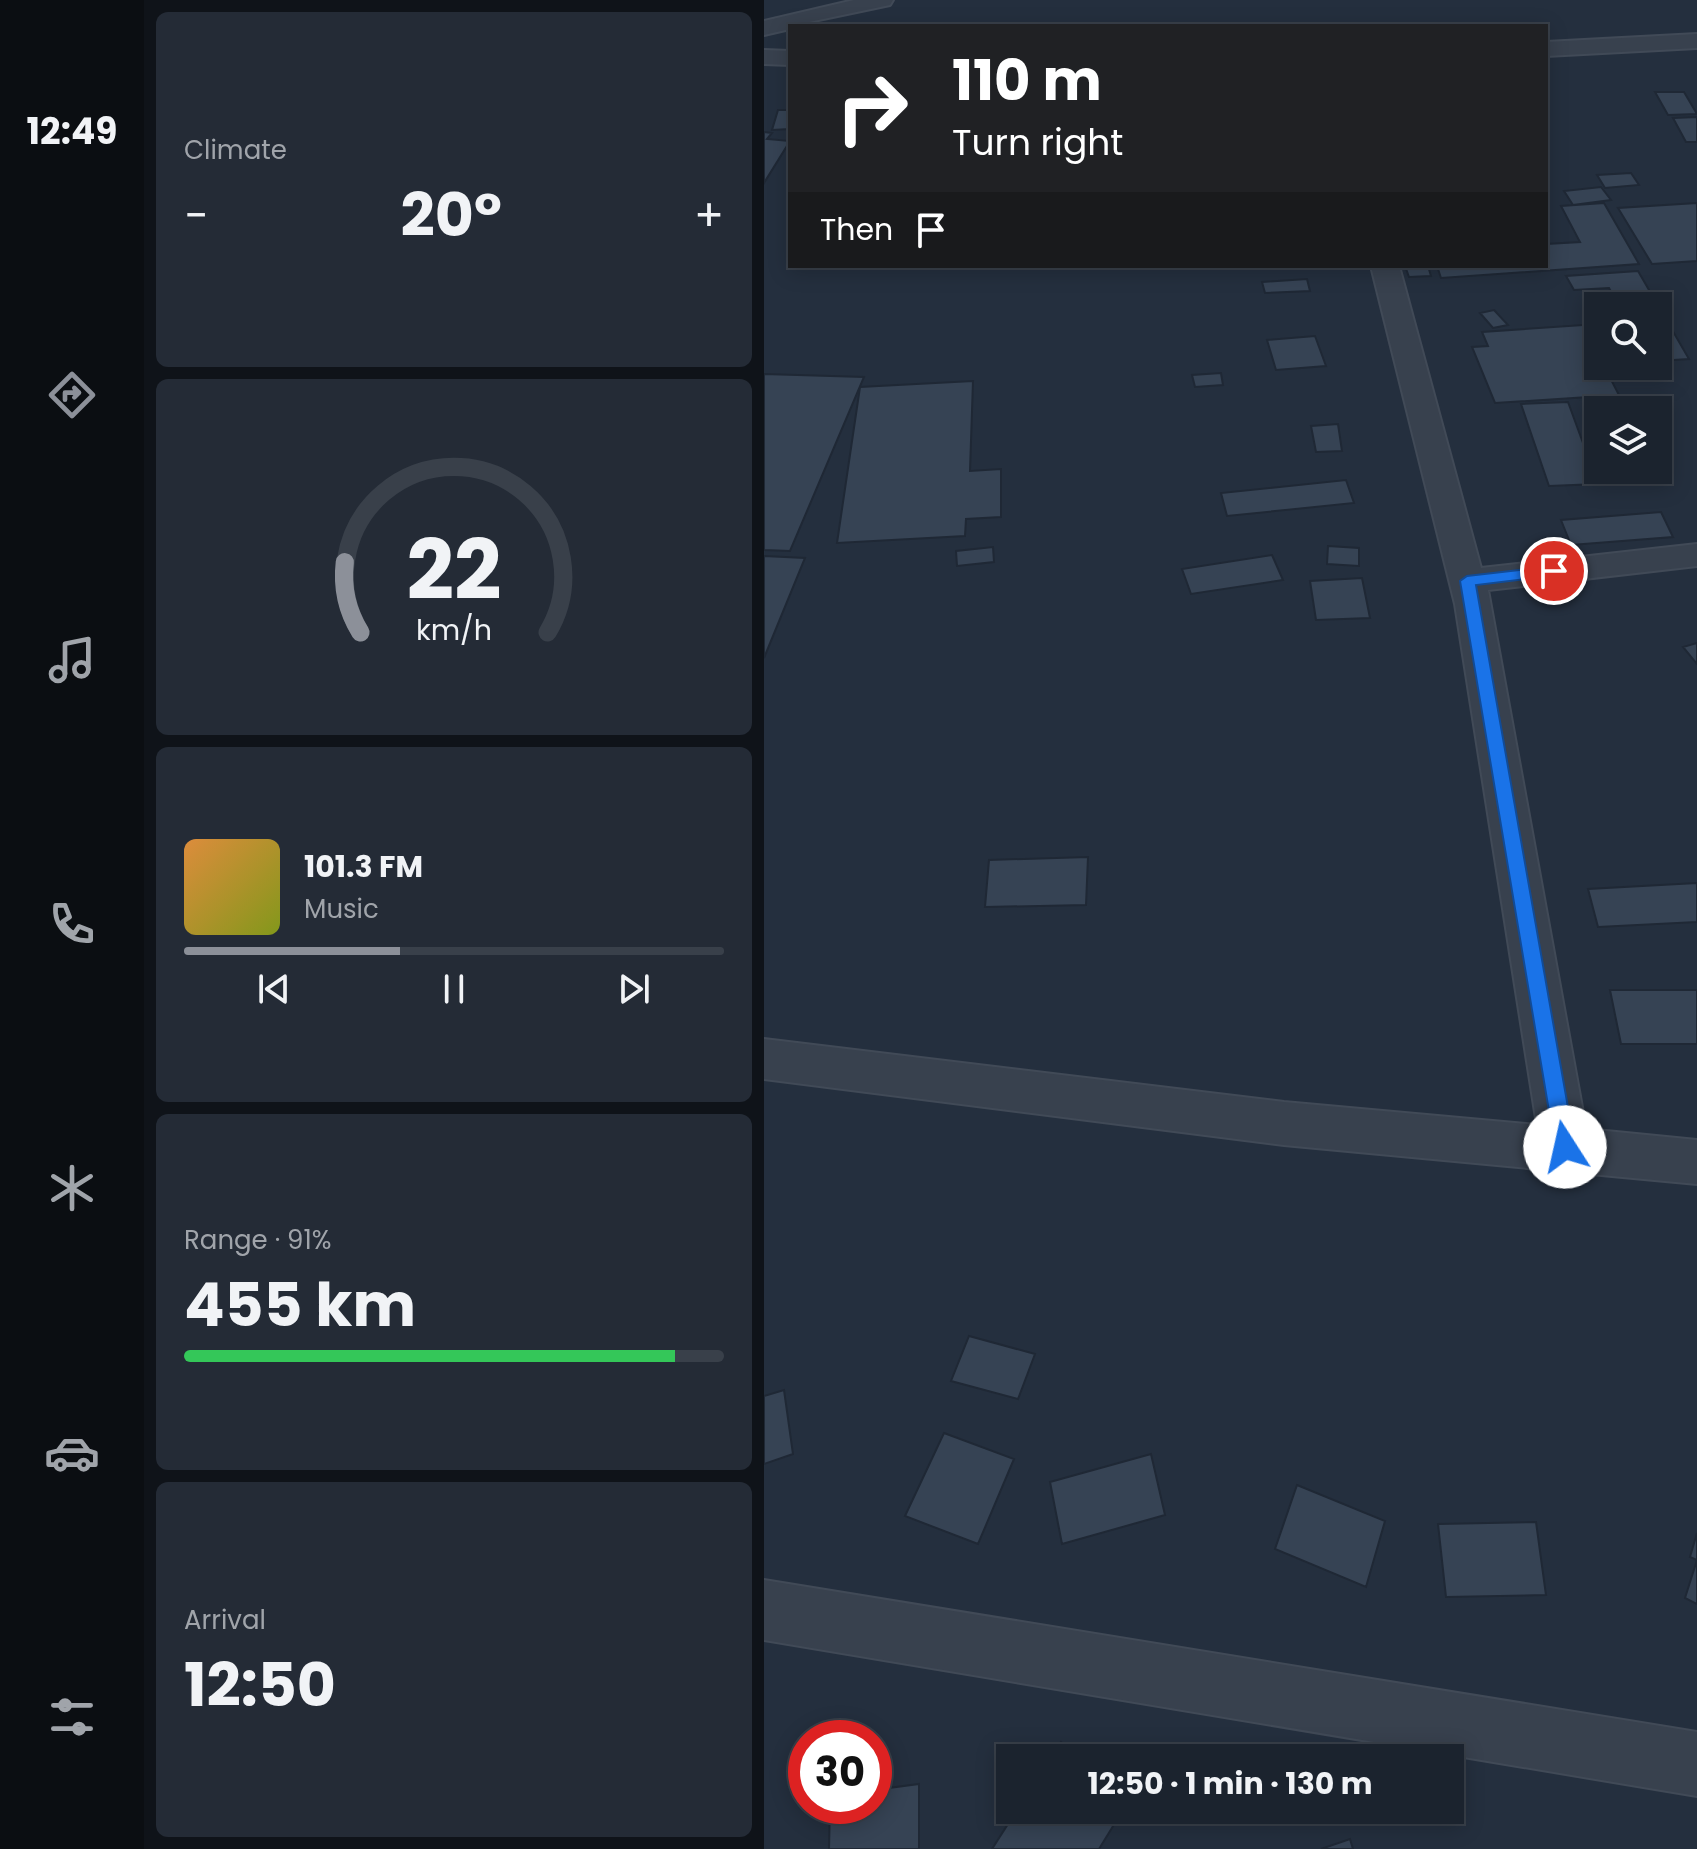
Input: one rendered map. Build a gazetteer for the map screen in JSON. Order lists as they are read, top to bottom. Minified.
{"page":{"tabs":"12:49","tile":["Climate",["Range · 91%","455 km"],["Arrival","12:50"]],"turn":["110 m","Turn right"],"heat":["−","20°","+"],"then":"Then","song":["101.3 FM","Music"],"limit":"30","trip":"12:50 · 1 min · 130 m","gauge":["22","km/h"]}}
